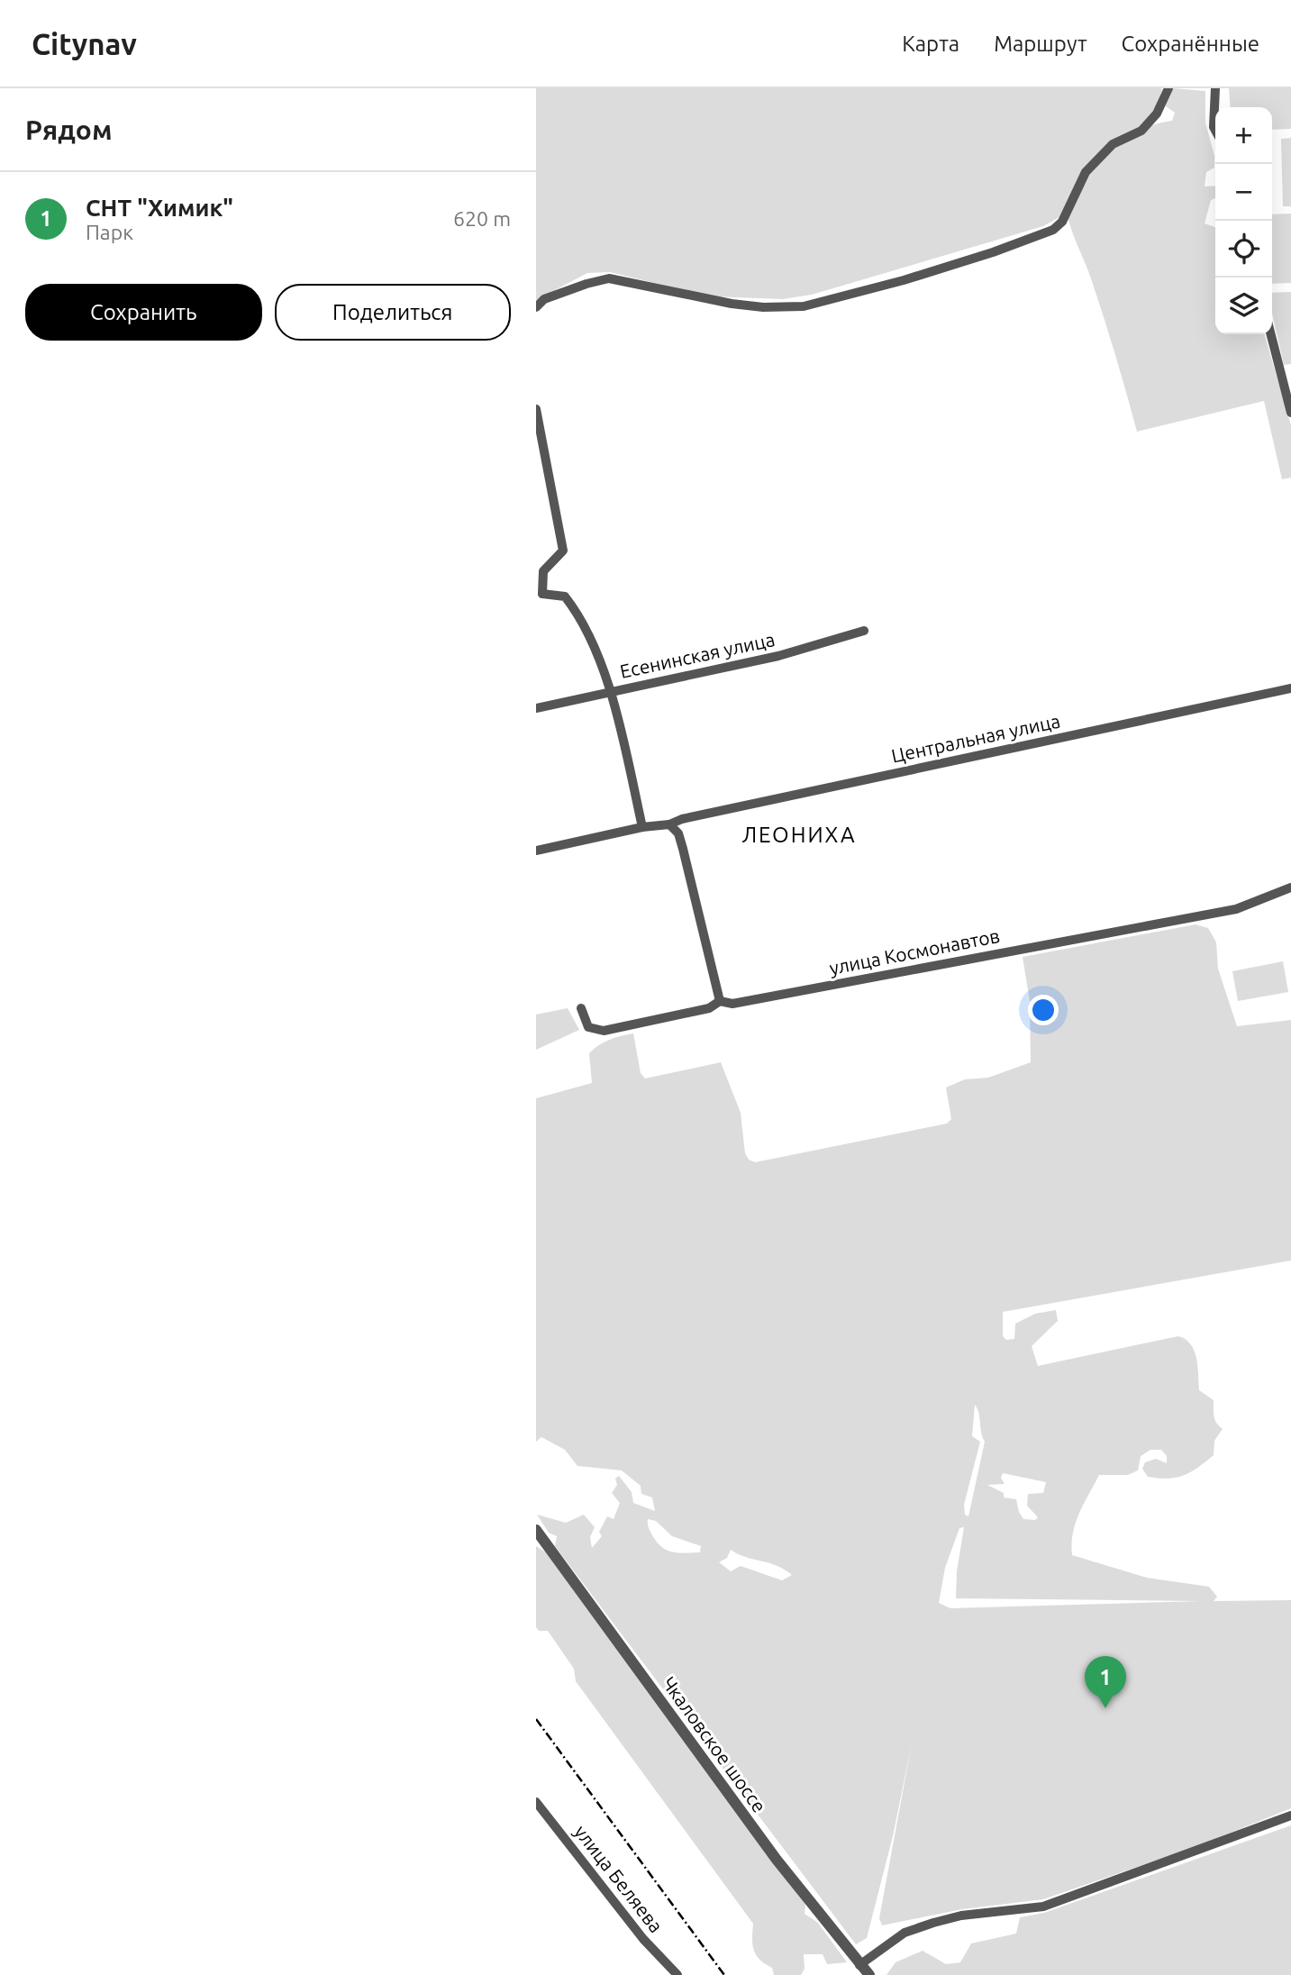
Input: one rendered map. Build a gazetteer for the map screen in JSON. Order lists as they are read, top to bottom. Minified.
{"streets":{"street":["Есенинская улица","Центральная улица","улица Космонавтов","Чкаловское шоссе","улица Беляева"]},"districts":["ЛЕОНИХА"],"page":{"header":"Citynav","nav":["Карта","Маршрут","Сохранённые"],"heading":"Рядом","map_buttons":["+","−"],"list":[{"mark":"1","name":"СНТ \"Химик\"","note":"Парк","value":"620 m"}],"buttons":["Сохранить","Поделиться"],"pins":"1"}}
